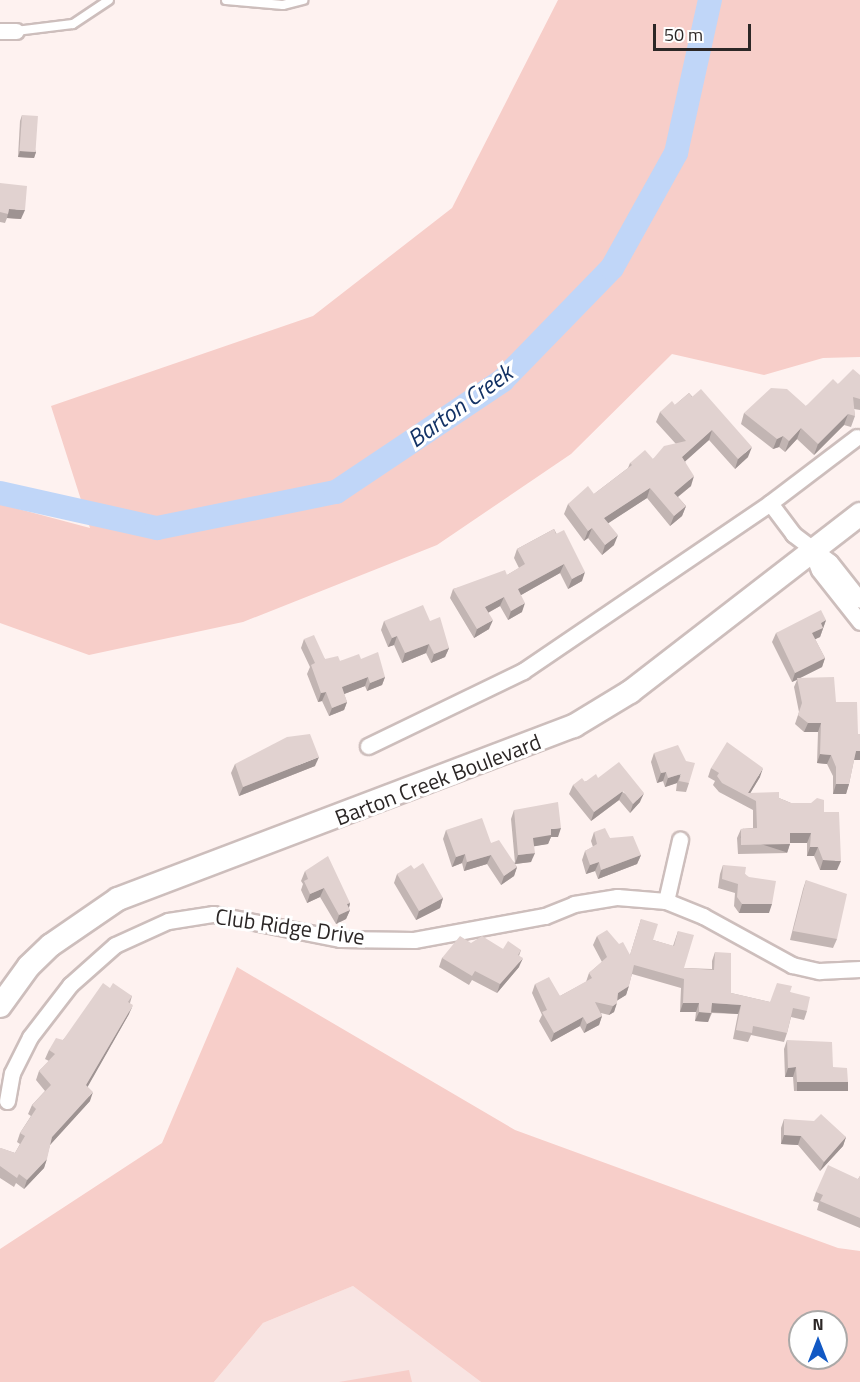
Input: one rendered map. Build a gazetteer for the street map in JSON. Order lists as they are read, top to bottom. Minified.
{"streets":{"street":["Barton Creek Boulevard","Club Ridge Drive"]},"water":["Barton Creek"],"scale_bar":"50 m","north":"top"}
